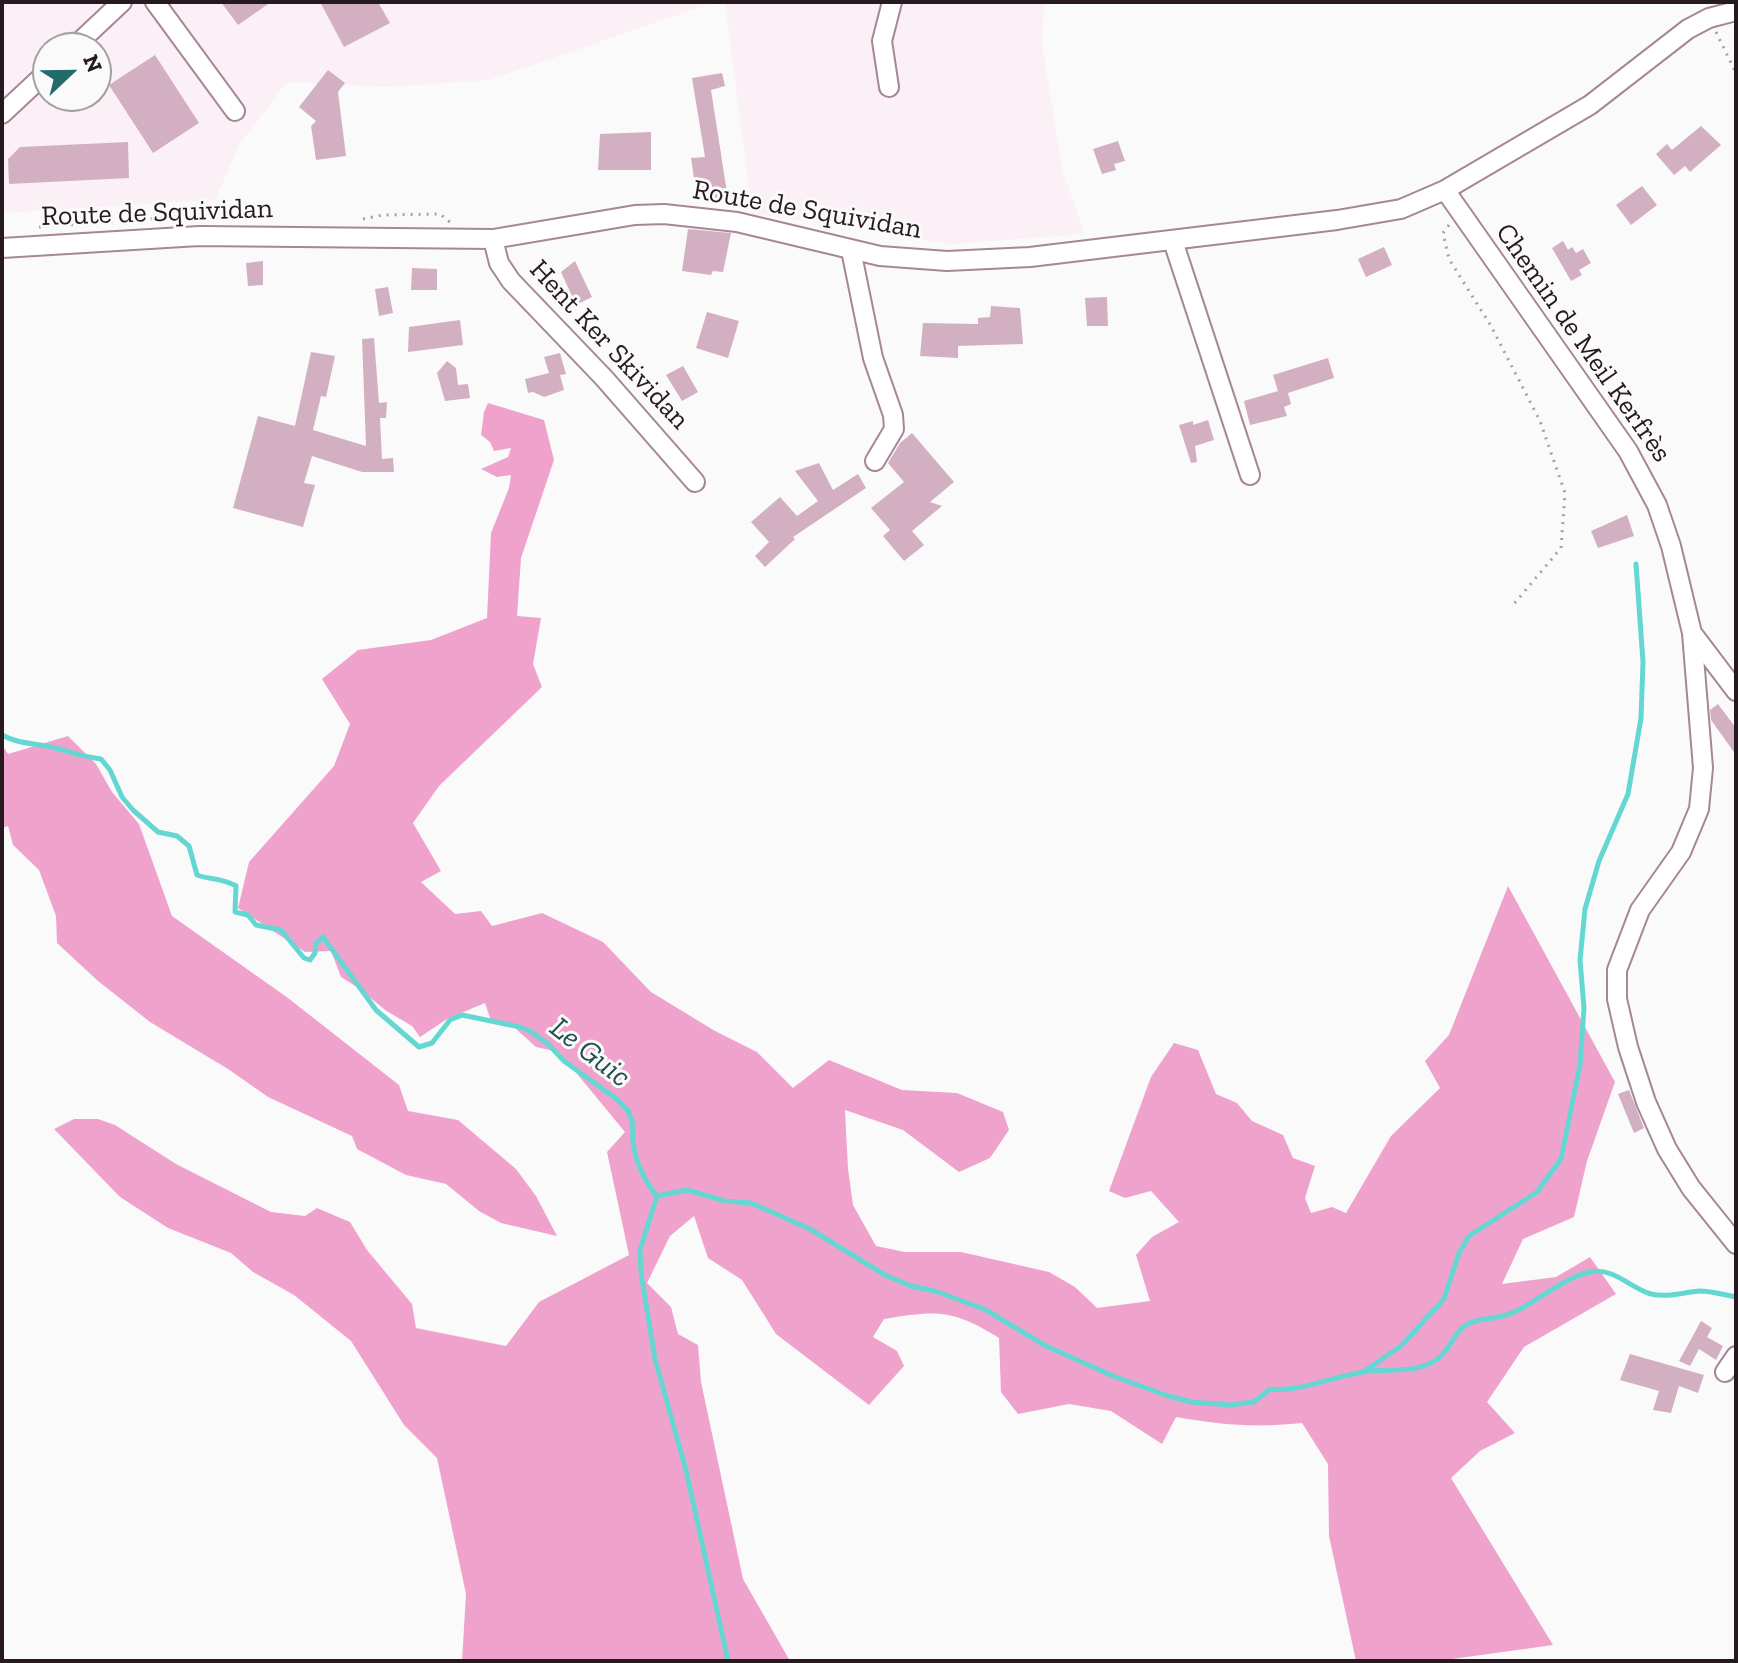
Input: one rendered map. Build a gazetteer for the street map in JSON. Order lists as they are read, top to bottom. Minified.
{"streets":{"street":["Route de Squividan","Chemin de Meil Kerfrès","Hent Ker Skividan"]},"crossings":[["Route de Squividan","Chemin de Meil Kerfrès"],["Route de Squividan","Hent Ker Skividan"]],"water":["Le Guic"],"north":"right"}
